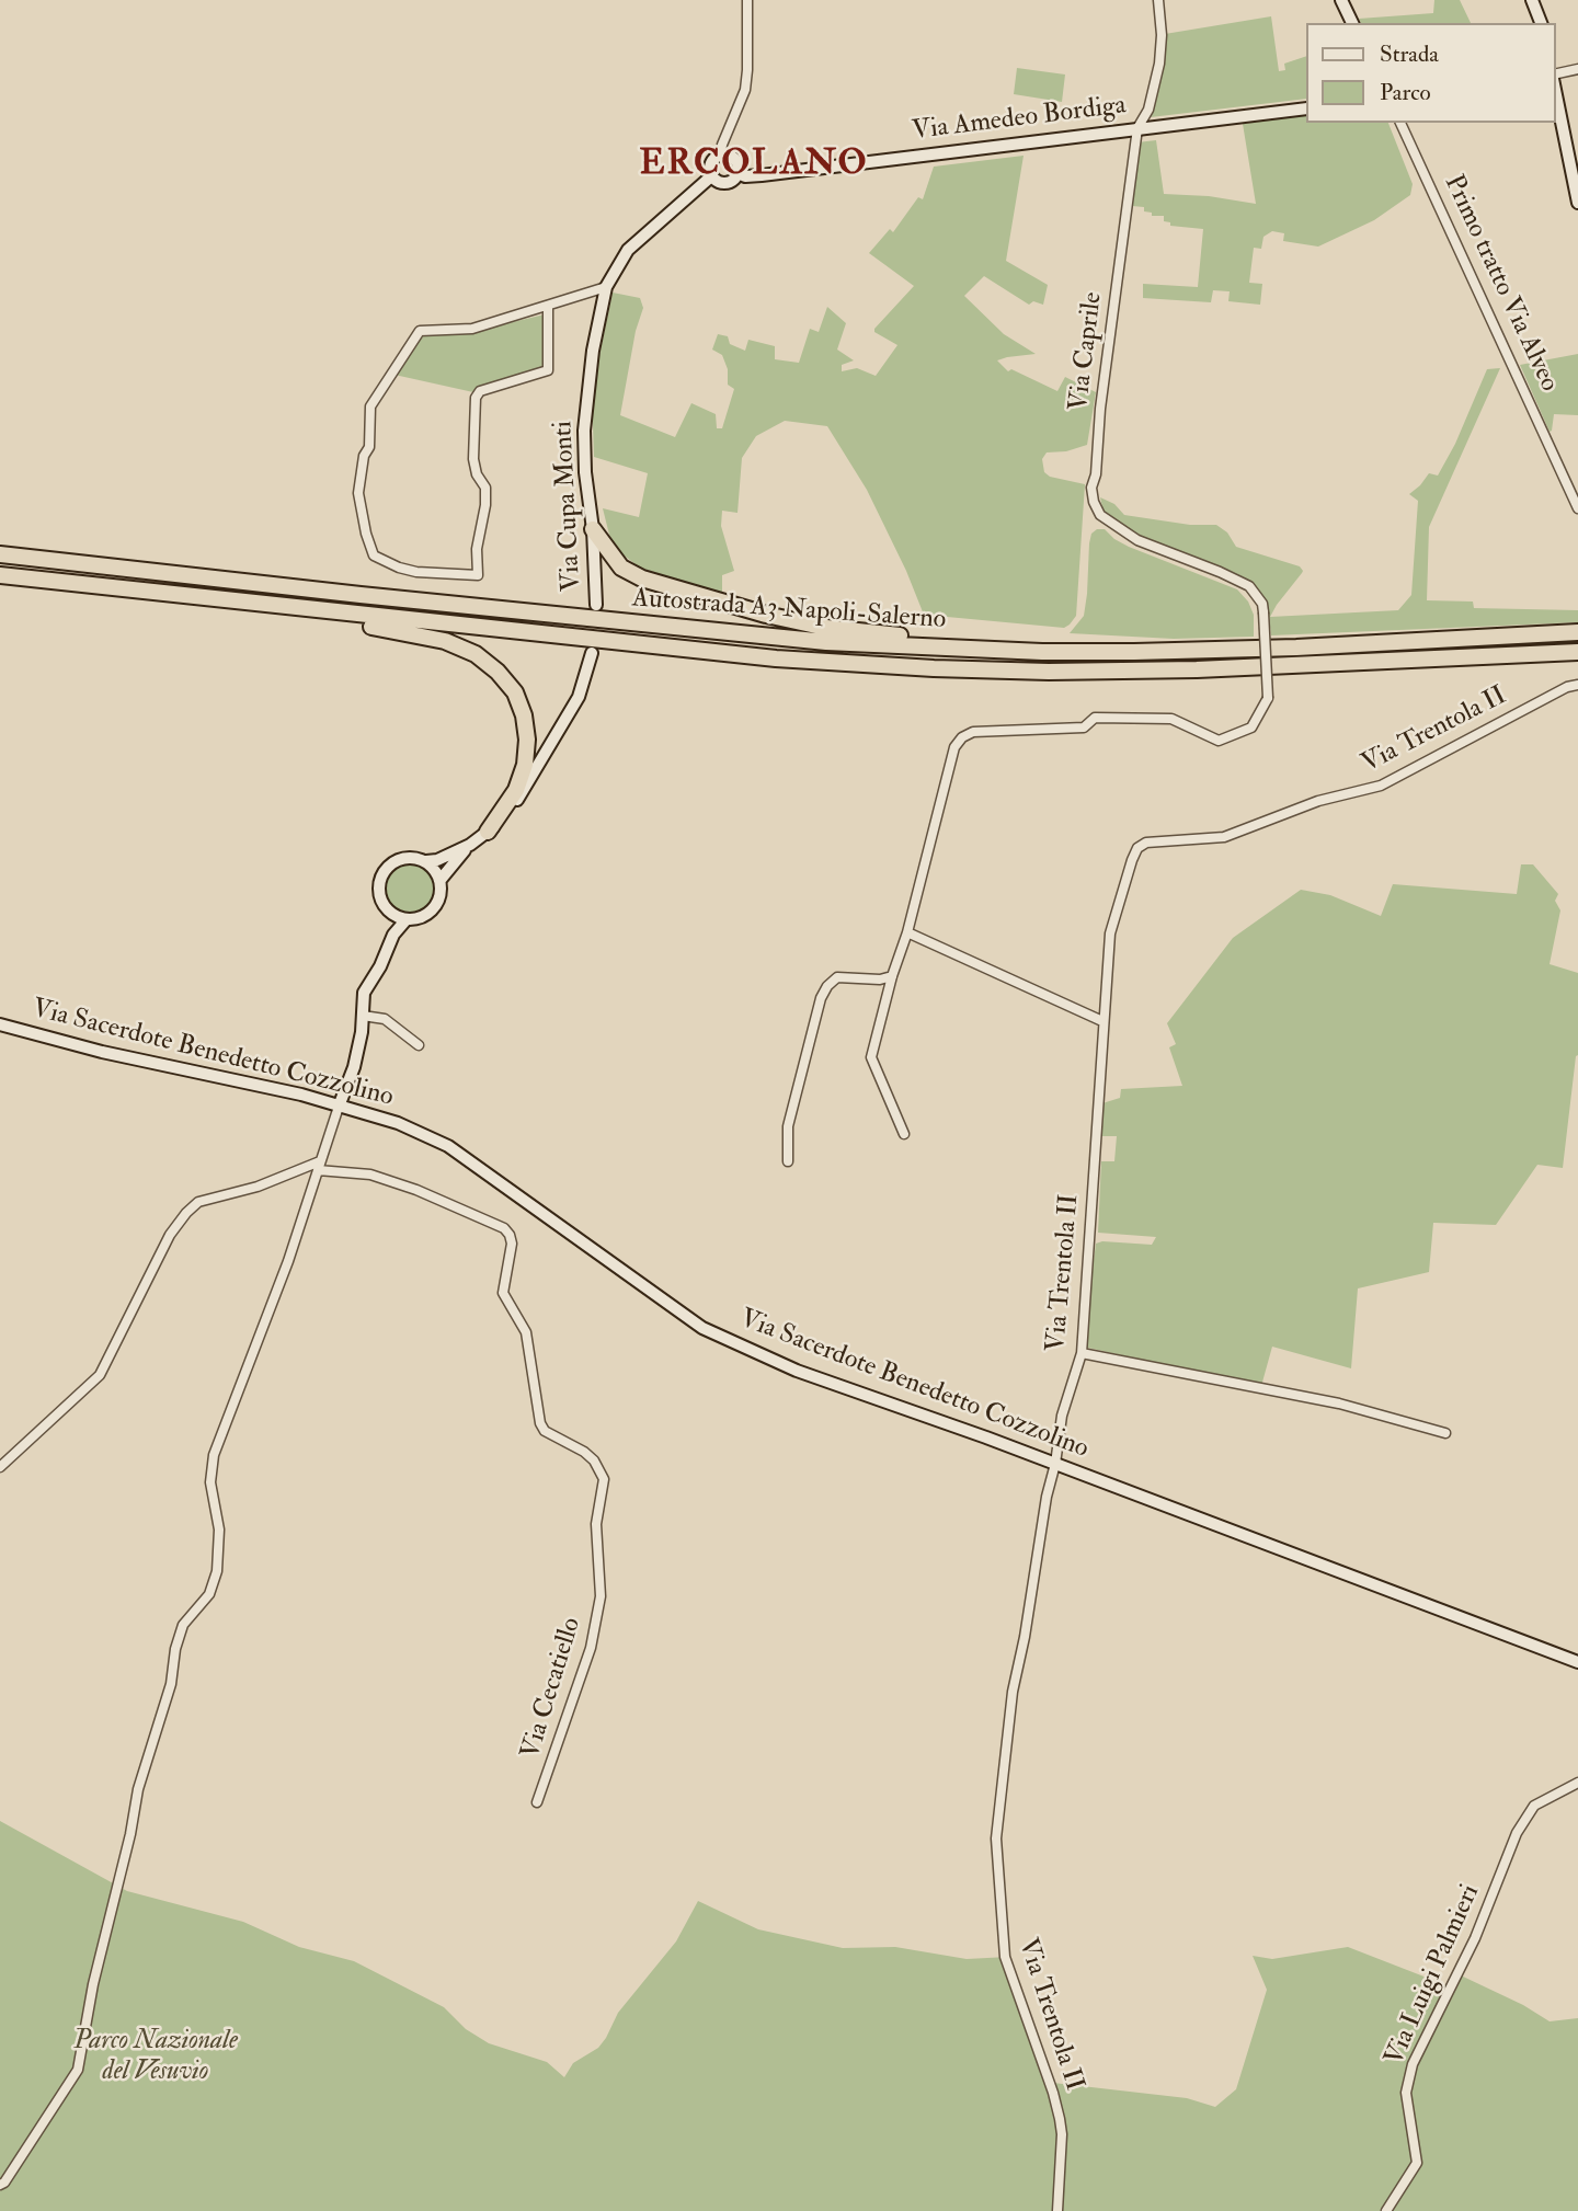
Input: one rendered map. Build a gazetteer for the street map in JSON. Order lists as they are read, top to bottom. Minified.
{"streets":{"highway":["Autostrada A3 Napoli-Salerno"],"street":["Via Amedeo Bordiga","Primo tratto Via Alveo","Via Caprile","Via Cupa Monti","Via Trentola II","Via Sacerdote Benedetto Cozzolino","Via Cecatiello","Via Luigi Palmieri"]},"crossings":[["Via Amedeo Bordiga","Via Caprile"],["Via Amedeo Bordiga","Via Cupa Monti"],["Via Trentola II","Via Sacerdote Benedetto Cozzolino"]],"districts":["ERCOLANO"],"parks":["Parco Nazionale del Vesuvio"],"legend":["Strada","Parco"]}
